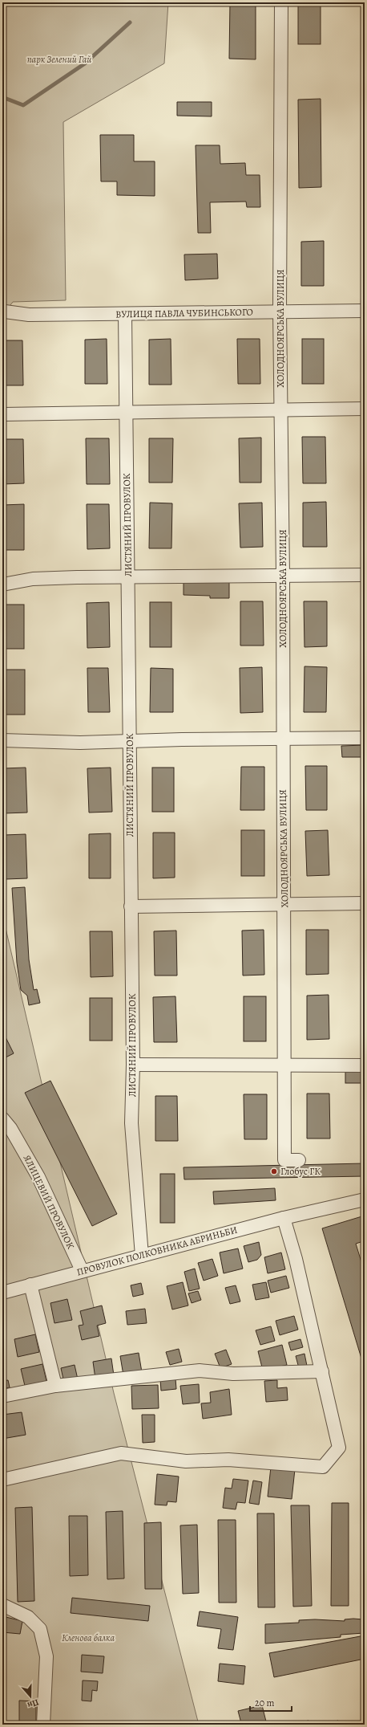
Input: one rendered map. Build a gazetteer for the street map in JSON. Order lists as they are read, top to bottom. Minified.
{"streets":{"street":["ВУЛИЦЯ ПАВЛА ЧУБИНСЬКОГО","ХОЛОДНОЯРСЬКА ВУЛИЦЯ","ЛИСТЯНИЙ ПРОВУЛОК","ЯЛИЦЕВИЙ ПРОВУЛОК","ПРОВУЛОК ПОЛКОВНИКА АБРИНЬБИ"]},"crossings":[["ВУЛИЦЯ ПАВЛА ЧУБИНСЬКОГО","ХОЛОДНОЯРСЬКА ВУЛИЦЯ"],["ВУЛИЦЯ ПАВЛА ЧУБИНСЬКОГО","ЛИСТЯНИЙ ПРОВУЛОК"],["ЛИСТЯНИЙ ПРОВУЛОК","ПРОВУЛОК ПОЛКОВНИКА АБРИНЬБИ"],["ЯЛИЦЕВИЙ ПРОВУЛОК","ПРОВУЛОК ПОЛКОВНИКА АБРИНЬБИ"]],"parks":["парк Зелений Гай","Кленова балка"],"places":["Глобус ГК"],"scale_bar":"20 m","north":"bottom"}
